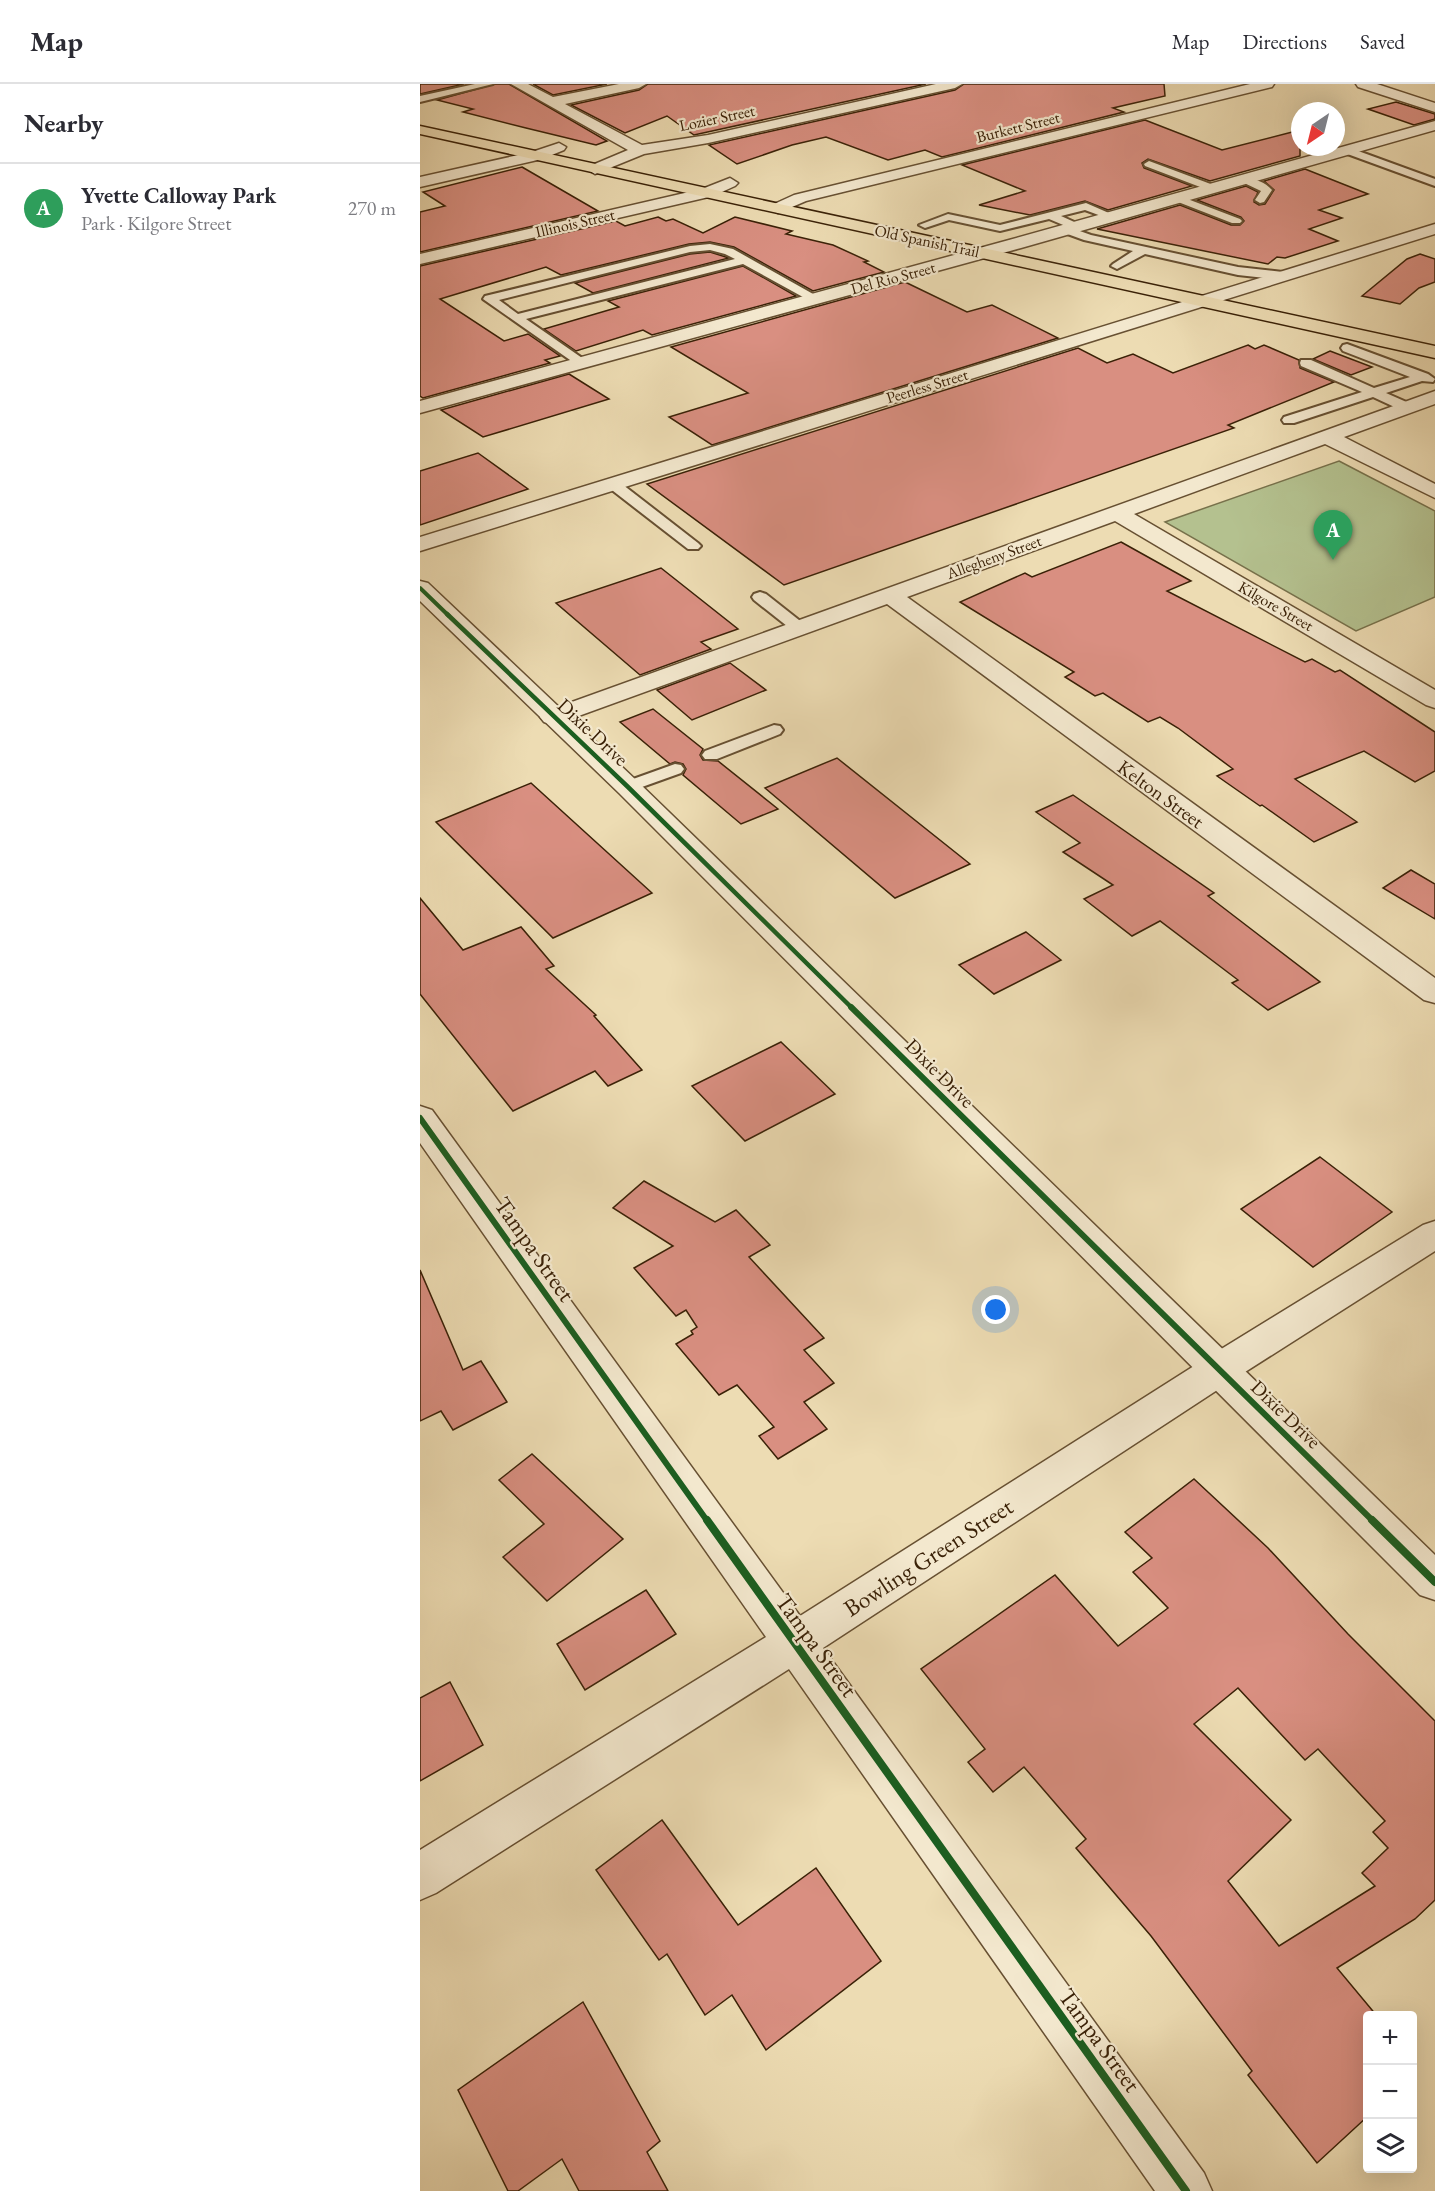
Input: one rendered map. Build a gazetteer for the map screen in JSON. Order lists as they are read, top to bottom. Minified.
{"streets":{"main road":["Old Spanish Trail"],"street":["Lozier Street","Burkett Street","Illinois Street","Del Rio Street","Peerless Street","Allegheny Street","Kilgore Street","Dixie Drive","Kelton Street","Tampa Street","Bowling Green Street"]},"crossings":[["Lozier Street","Old Spanish Trail"],["Burkett Street","Old Spanish Trail"],["Illinois Street","Old Spanish Trail"],["Old Spanish Trail","Del Rio Street"],["Old Spanish Trail","Peerless Street"],["Allegheny Street","Kilgore Street"],["Allegheny Street","Dixie Drive"],["Allegheny Street","Kelton Street"],["Dixie Drive","Bowling Green Street"],["Tampa Street","Bowling Green Street"]],"north":"bottom left","page":{"header":"Map","nav":["Map","Directions","Saved"],"heading":"Nearby","list":[{"mark":"A","name":"Yvette Calloway Park","note":"Park · Kilgore Street","value":"270 m"}],"pins":"A","map_buttons":["+","−"]}}
